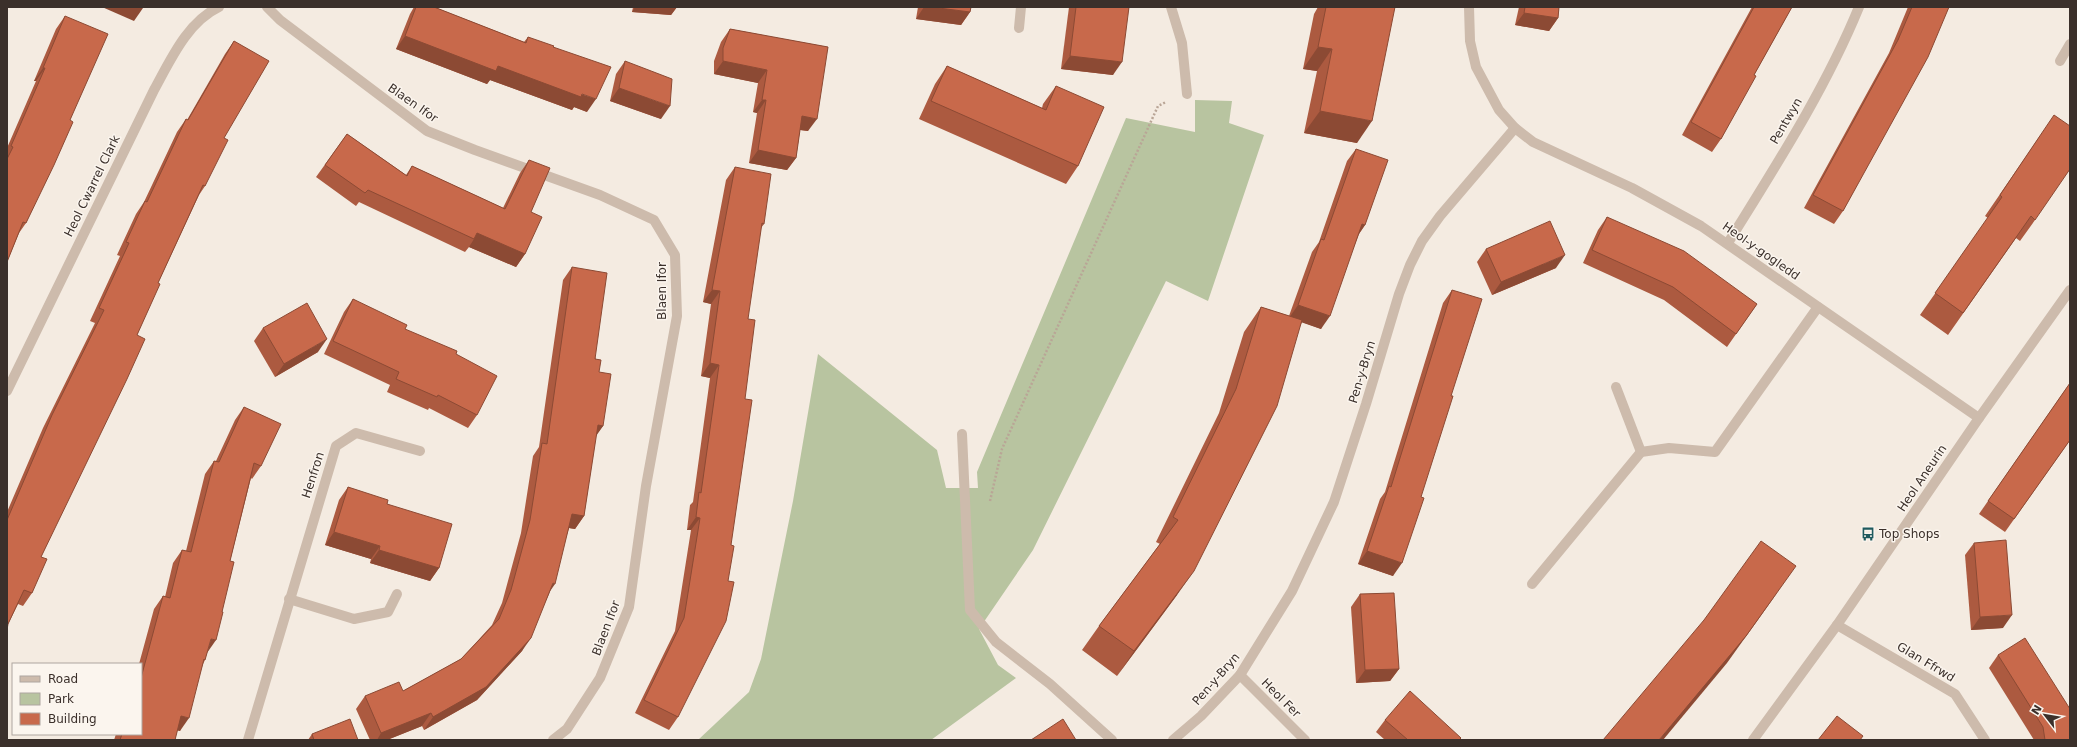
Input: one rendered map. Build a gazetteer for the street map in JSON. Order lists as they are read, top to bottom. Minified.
{"streets":{"street":["Blaen Ifor","Pentwyn","Heol Cwarrel Clark","Heol-y-gogledd","Pen-y-Bryn","Henfron","Heol Aneurin","Glan Ffrwd","Heol Fer"]},"crossings":[["Pentwyn","Heol-y-gogledd"],["Heol-y-gogledd","Pen-y-Bryn"],["Heol-y-gogledd","Heol Aneurin"],["Pen-y-Bryn","Heol Fer"],["Heol Aneurin","Glan Ffrwd"]],"places":{"bus stop":["Top Shops"]},"legend":["Road","Park","Building"],"north":"top left"}
